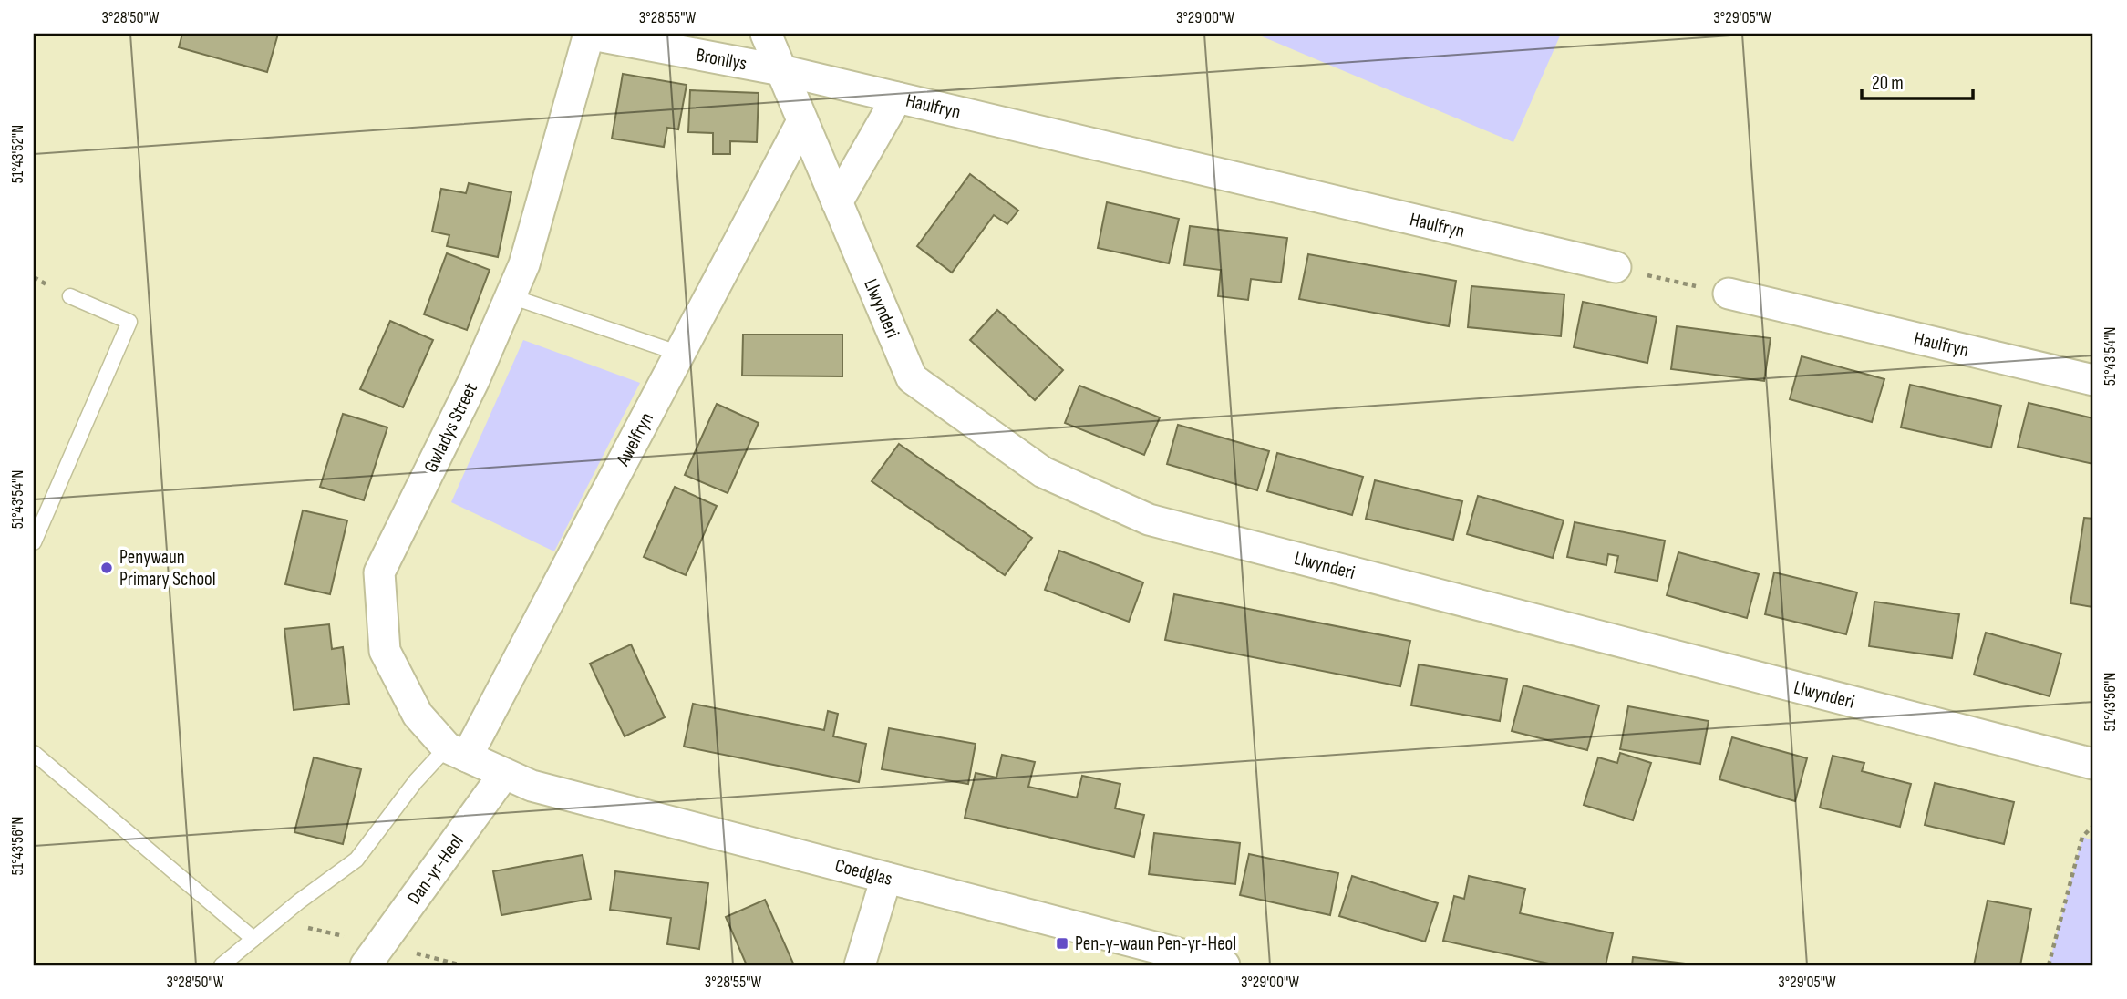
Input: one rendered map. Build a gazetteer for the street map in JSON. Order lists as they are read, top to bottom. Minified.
{"streets":{"street":["Bronllys","Haulfryn","Llwynderi","Gwladys Street","Awelfryn","Dan-yr-Heol","Coedglas"]},"crossings":[["Bronllys","Haulfryn"],["Bronllys","Llwynderi"],["Bronllys","Gwladys Street"],["Haulfryn","Llwynderi"],["Llwynderi","Awelfryn"],["Gwladys Street","Awelfryn"],["Gwladys Street","Dan-yr-Heol"],["Gwladys Street","Coedglas"],["Dan-yr-Heol","Coedglas"]],"places":{"other":["Penywaun Primary School"],"transit":["Pen-y-waun Pen-yr-Heol"]},"scale_bar":"20 m","coordinates":["3°28'50\"W","3°28'55\"W","3°29'00\"W","3°29'05\"W","51°43'52\"N","51°43'54\"N","51°43'56\"N"]}
